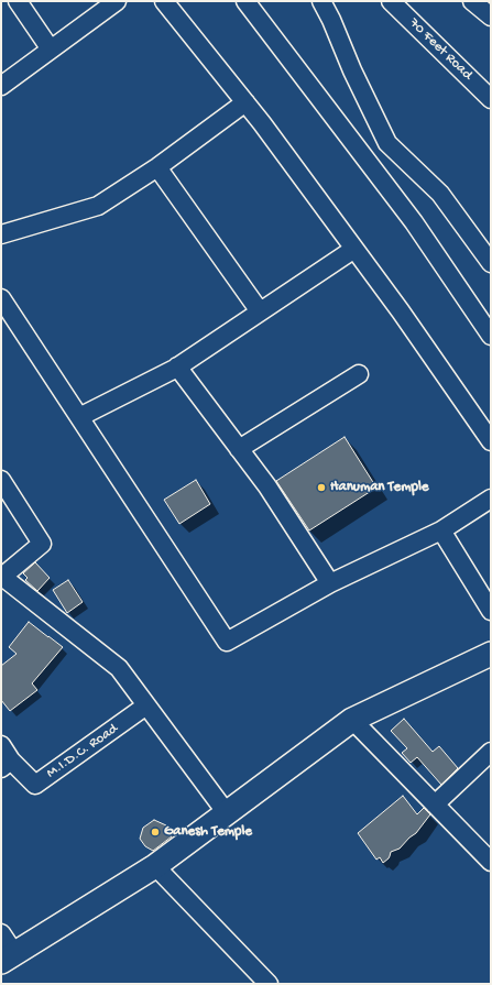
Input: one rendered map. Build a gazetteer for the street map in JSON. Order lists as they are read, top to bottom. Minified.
{"streets":{"street":["70 Feet Road","M.I.D.C. Road"]},"places":["Hanuman Temple","Ganesh Temple"]}
